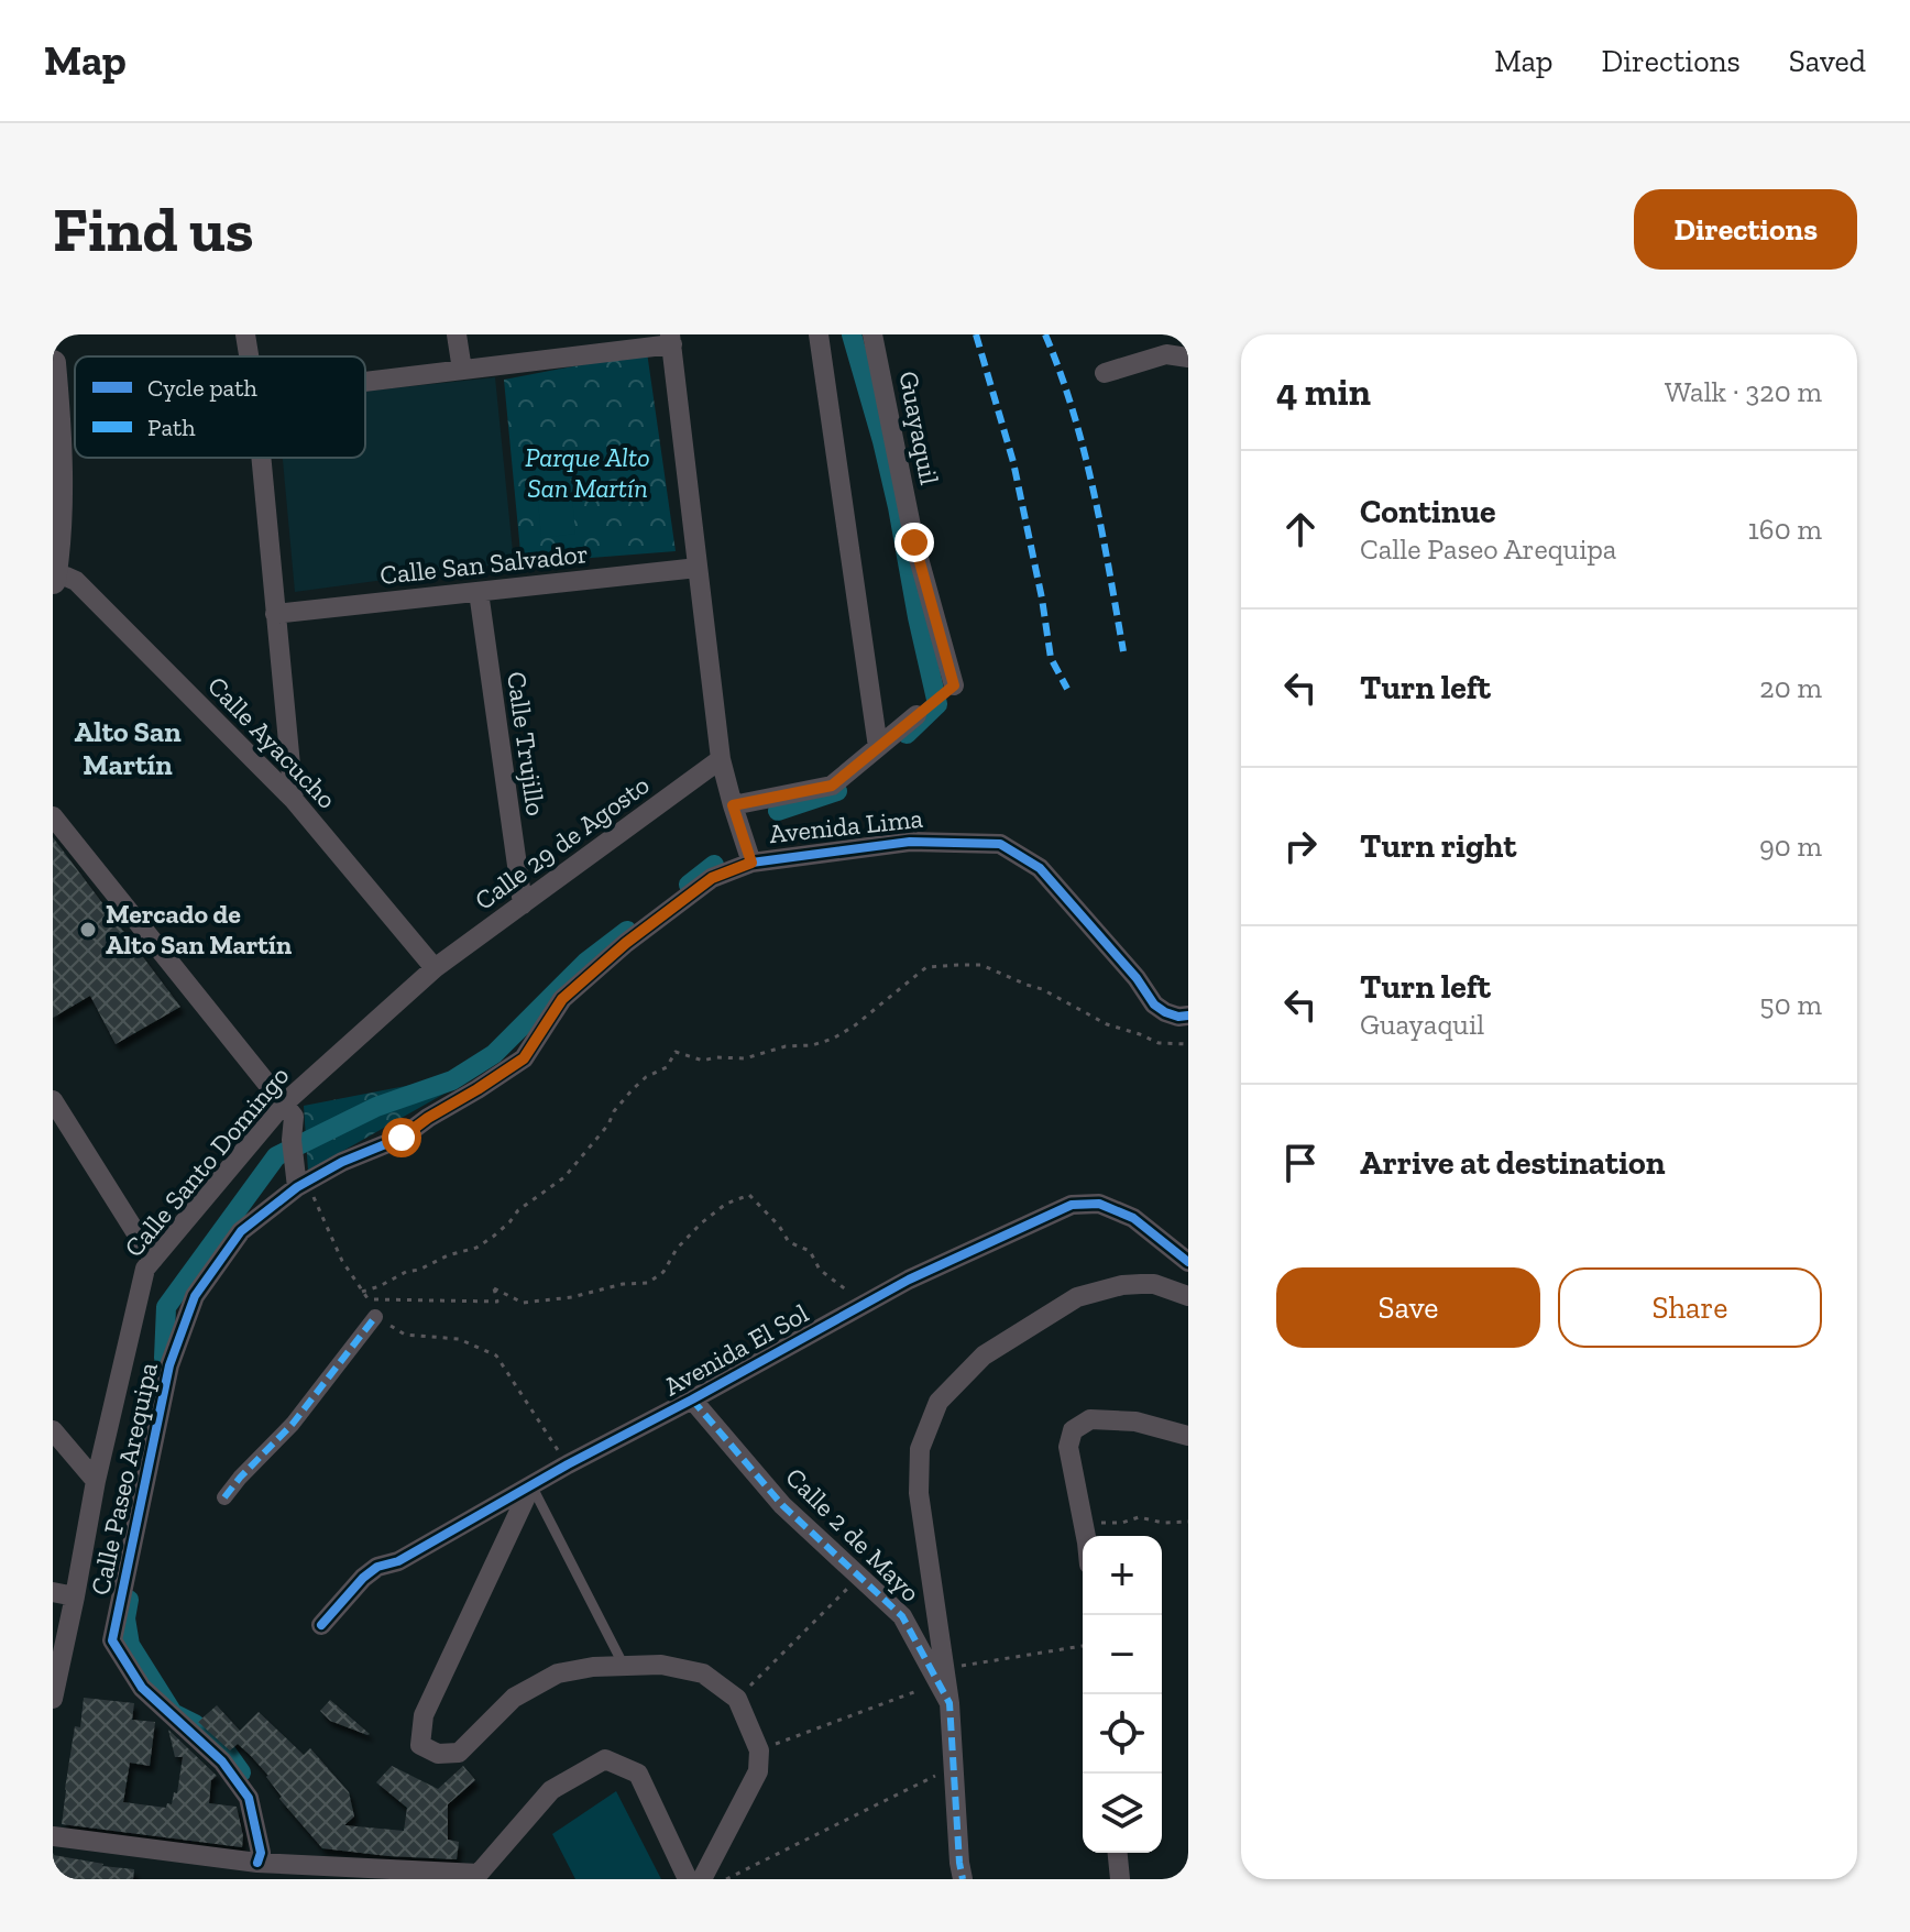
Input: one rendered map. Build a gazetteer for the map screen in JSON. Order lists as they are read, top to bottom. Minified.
{"streets":{"street":["Guayaquil","Calle San Salvador","Calle Ayacucho","Calle Trujillo","Avenida Lima","Calle 29 de Agosto","Calle Santo Domingo","Avenida El Sol","Calle Paseo Arequipa","Calle 2 de Mayo"]},"crossings":[["Calle San Salvador","Calle Trujillo"],["Calle Ayacucho","Calle 29 de Agosto"],["Calle Ayacucho","Calle Santo Domingo"],["Calle Trujillo","Calle 29 de Agosto"],["Avenida Lima","Calle Paseo Arequipa"],["Calle 29 de Agosto","Calle Santo Domingo"],["Avenida El Sol","Calle 2 de Mayo"]],"districts":["Alto San Martín"],"parks":["Parque Alto San Martín"],"places":["Mercado de Alto San Martín"],"legend":["Cycle path","Path"],"page":{"header":"Map","nav":["Map","Directions","Saved"],"buttons":["Directions",["Save","Share"]],"title":"Find us","heading":["4 min","Walk · 320 m"],"list":[["Continue","Calle Paseo Arequipa","160 m"],["Turn left","20 m"],["Turn right","90 m"],["Turn left","Guayaquil","50 m"],"Arrive at destination"],"map_buttons":["+","−"]}}
